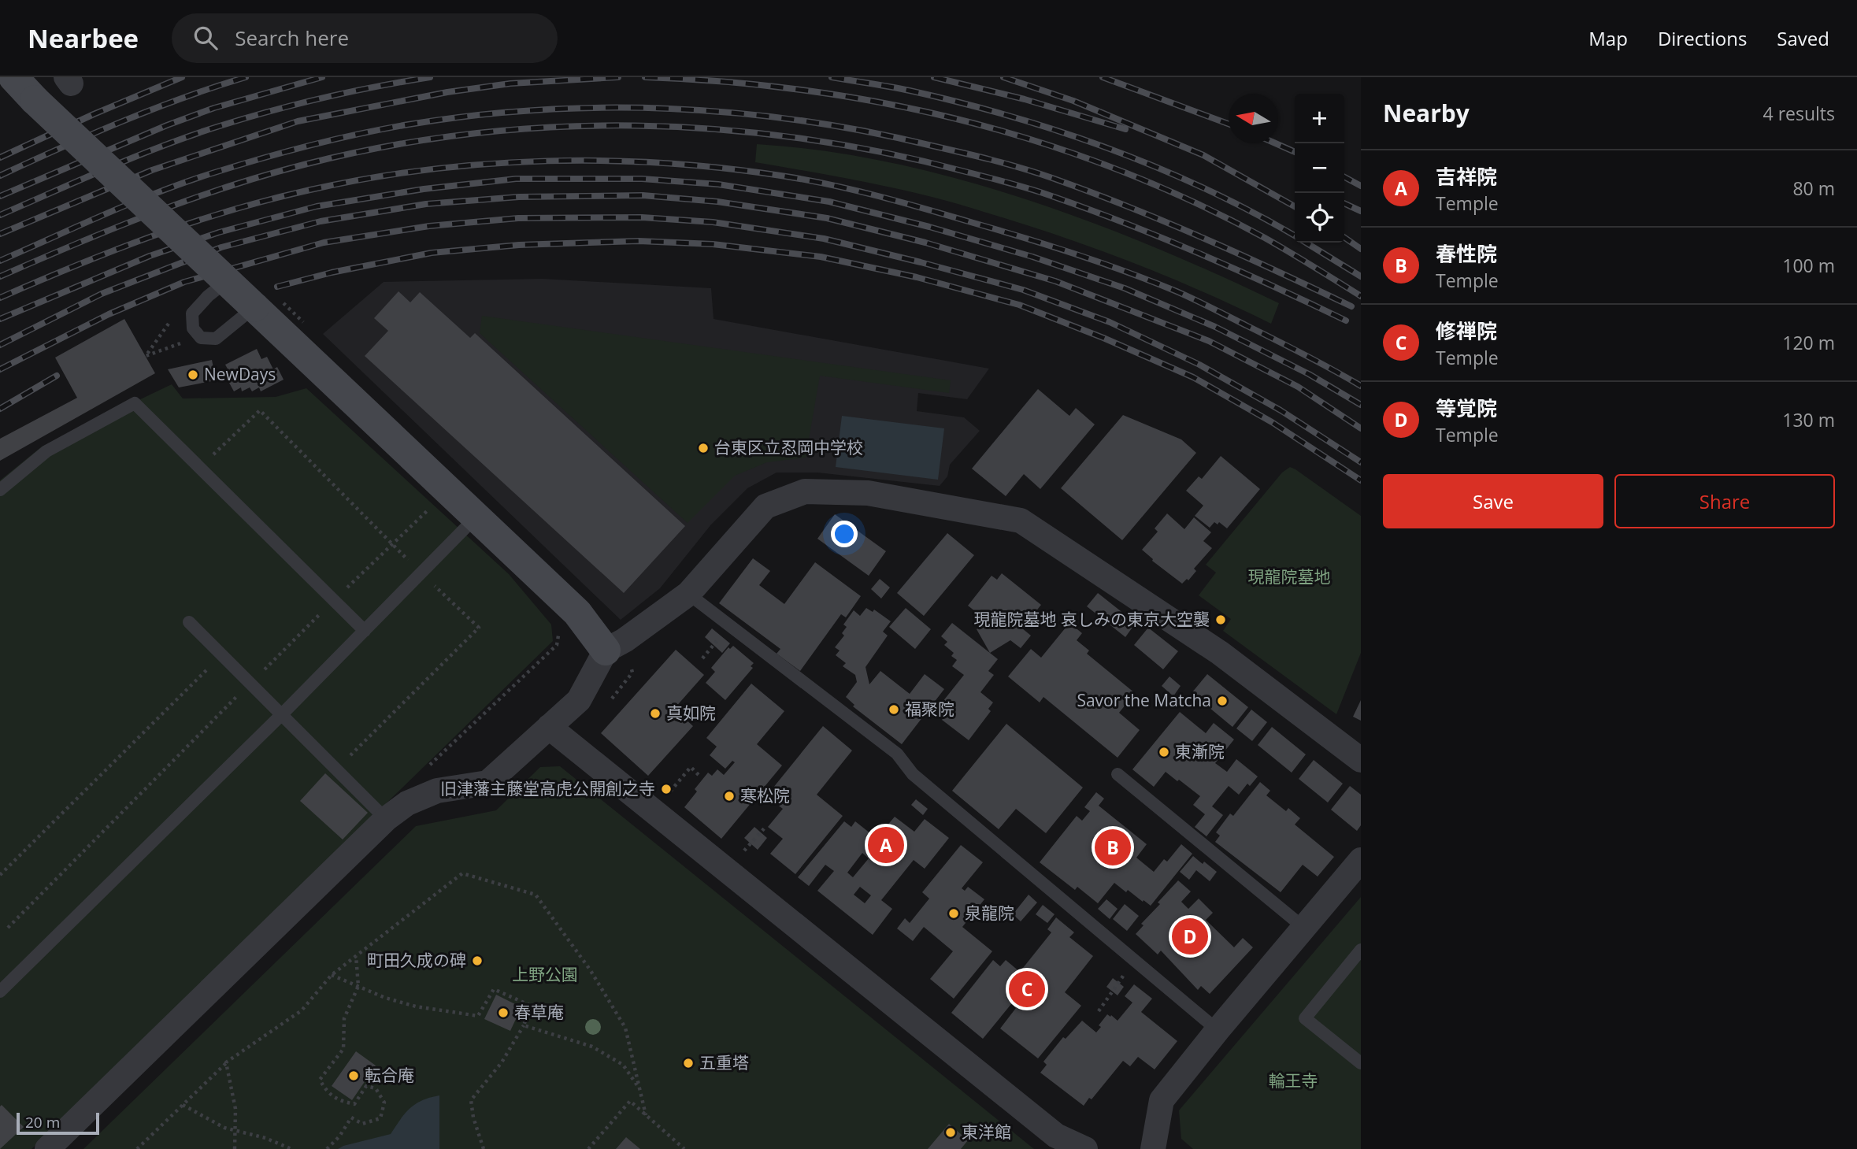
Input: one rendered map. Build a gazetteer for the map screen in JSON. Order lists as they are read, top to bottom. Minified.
{"parks":["現龍院墓地","上野公園","輪王寺"],"places":["NewDays","台東区立忍岡中学校","現龍院墓地 哀しみの東京大空襲","Savor the Matcha","福聚院","真如院","東漸院","旧津藩主藤堂高虎公開創之寺","寒松院","泉龍院","町田久成の碑","春草庵","五重塔","転合庵","東洋館"],"scale_bar":"20 m","north":"left","page":{"header":"Nearbee","search":"Search here","nav":["Map","Directions","Saved"],"heading":["Nearby","4 results"],"map_buttons":["+","−"],"list":[{"mark":"A","name":"吉祥院","note":"Temple","value":"80 m"},{"mark":"B","name":"春性院","note":"Temple","value":"100 m"},{"mark":"C","name":"修禅院","note":"Temple","value":"120 m"},{"mark":"D","name":"等覚院","note":"Temple","value":"130 m"}],"buttons":["Save","Share"],"pins":["A","B","D","C"],"scale":"20 m"}}
